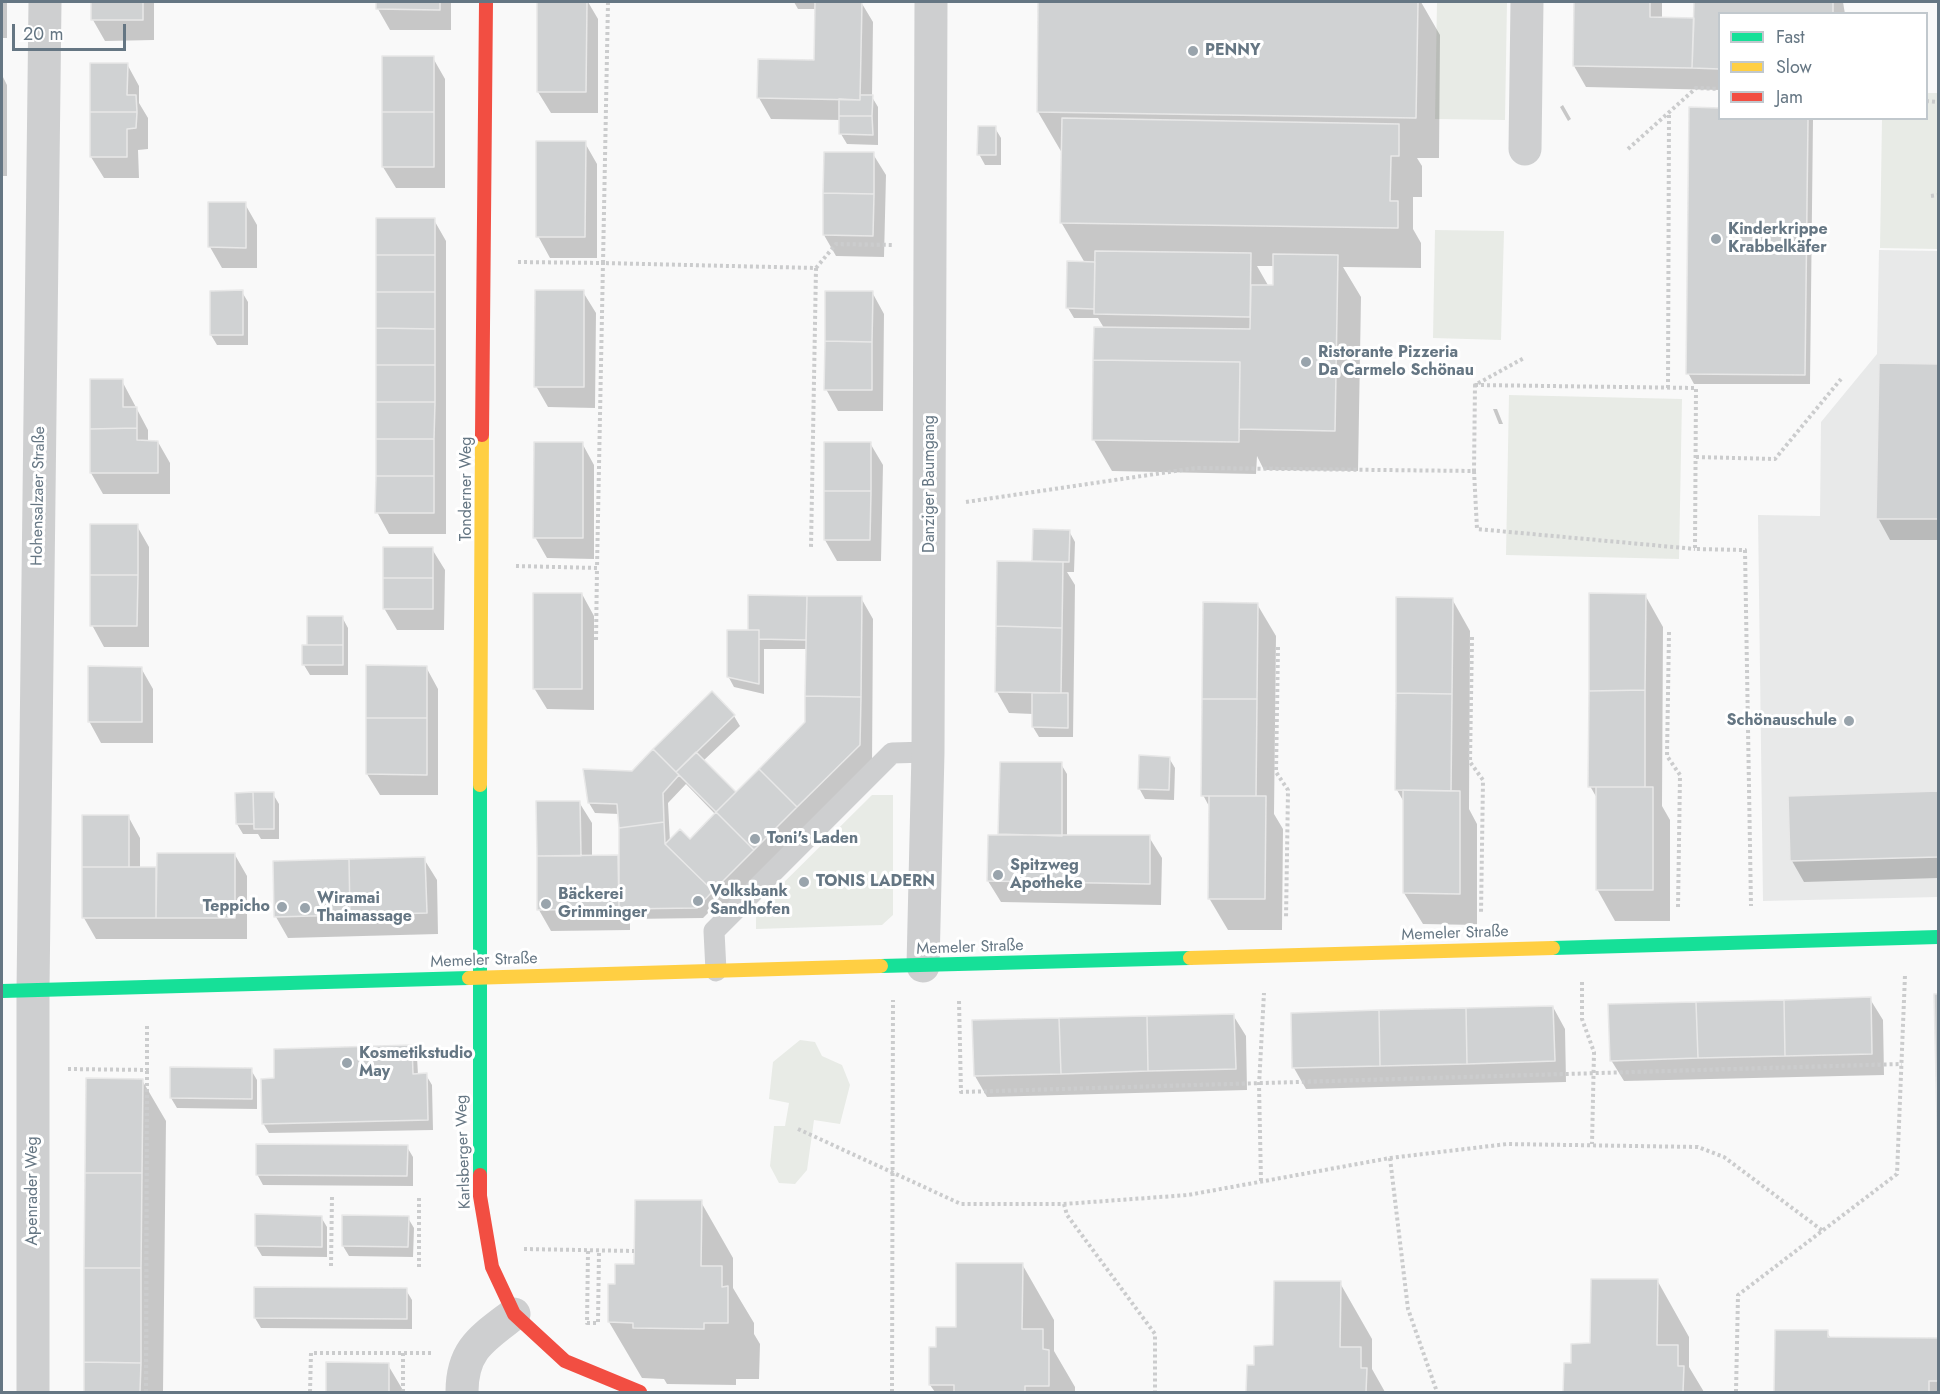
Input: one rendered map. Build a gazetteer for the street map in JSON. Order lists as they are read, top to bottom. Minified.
{"streets":{"street":["Danziger Baumgang","Tonderner Weg","Hohensalzaer Straße","Memeler Straße","Karlsberger Weg","Apenrader Weg"]},"crossings":[["Danziger Baumgang","Memeler Straße"],["Tonderner Weg","Memeler Straße"],["Tonderner Weg","Karlsberger Weg"],["Hohensalzaer Straße","Memeler Straße"],["Hohensalzaer Straße","Apenrader Weg"],["Memeler Straße","Karlsberger Weg"],["Memeler Straße","Apenrader Weg"]],"places":["PENNY","Kinderkrippe Krabbelkäfer","Ristorante Pizzeria Da Carmelo Schönau","Schönauschule","Toni's Laden","Spitzweg Apotheke","TONIS LADERN","Volksbank Sandhofen","Bäckerei Grimminger","Teppicho","Wiramai Thaimassage","Kosmetikstudio May"],"legend":["Fast","Slow","Jam"],"scale_bar":"20 m"}
